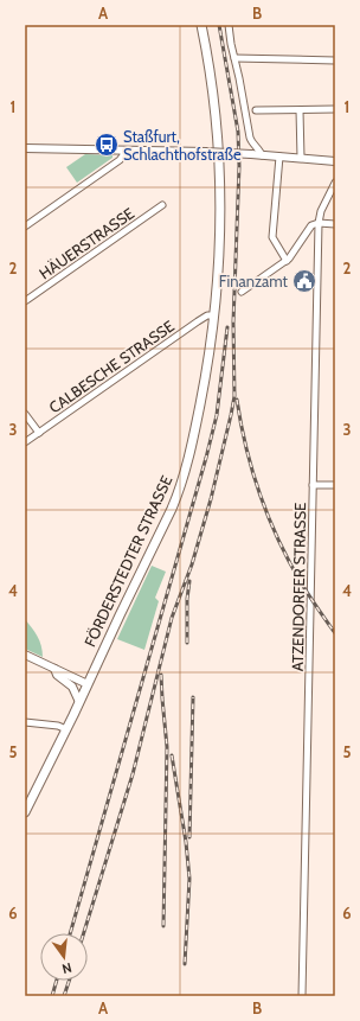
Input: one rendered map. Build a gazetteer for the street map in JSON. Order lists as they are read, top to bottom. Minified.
{"streets":{"main road":["FÖRDERSTEDTER STRASSE"],"street":["HÄUERSTRASSE","CALBESCHE STRASSE","ATZENDORFER STRASSE"]},"crossings":[["CALBESCHE STRASSE","FÖRDERSTEDTER STRASSE"]],"places":{"bus stop":["Staßfurt, Schlachthofstraße"],"public building":["Finanzamt"]},"north":"bottom","grid":{"columns":["A","B"],"rows":["1","2","3","4","5","6"]}}
